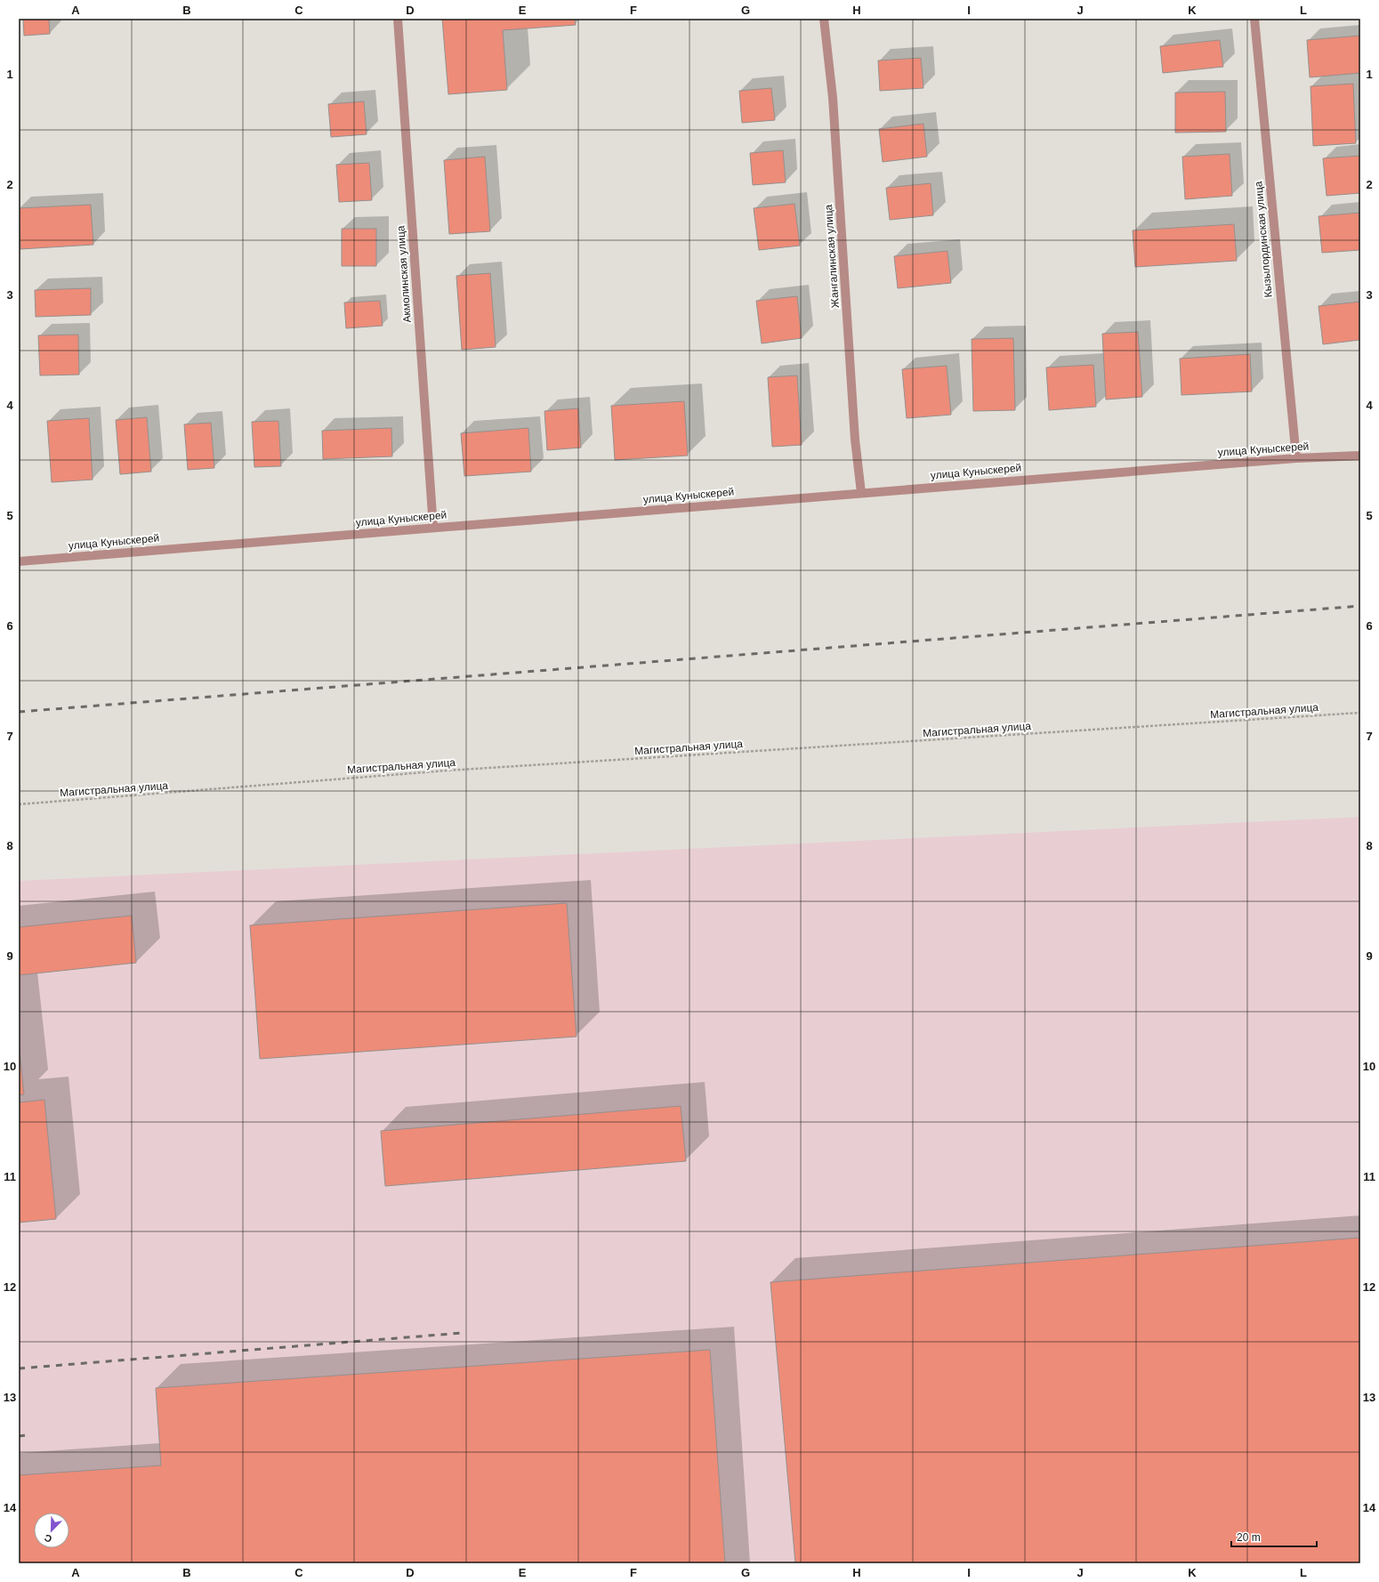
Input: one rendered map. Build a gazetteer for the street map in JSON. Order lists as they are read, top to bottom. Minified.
{"streets":{"street":["Кызылординская улица","Жангалинская улица","Акмолинская улица","улица Куныскерей"],"path":["Магистральная улица"]},"crossings":[["Кызылординская улица","улица Куныскерей"],["Жангалинская улица","улица Куныскерей"],["Акмолинская улица","улица Куныскерей"]],"scale_bar":"20 m","north":"bottom left","grid":{"columns":["A","B","C","D","E","F","G","H","I","J","K","L"],"rows":["1","2","3","4","5","6","7","8","9","10","11","12","13","14"]}}
